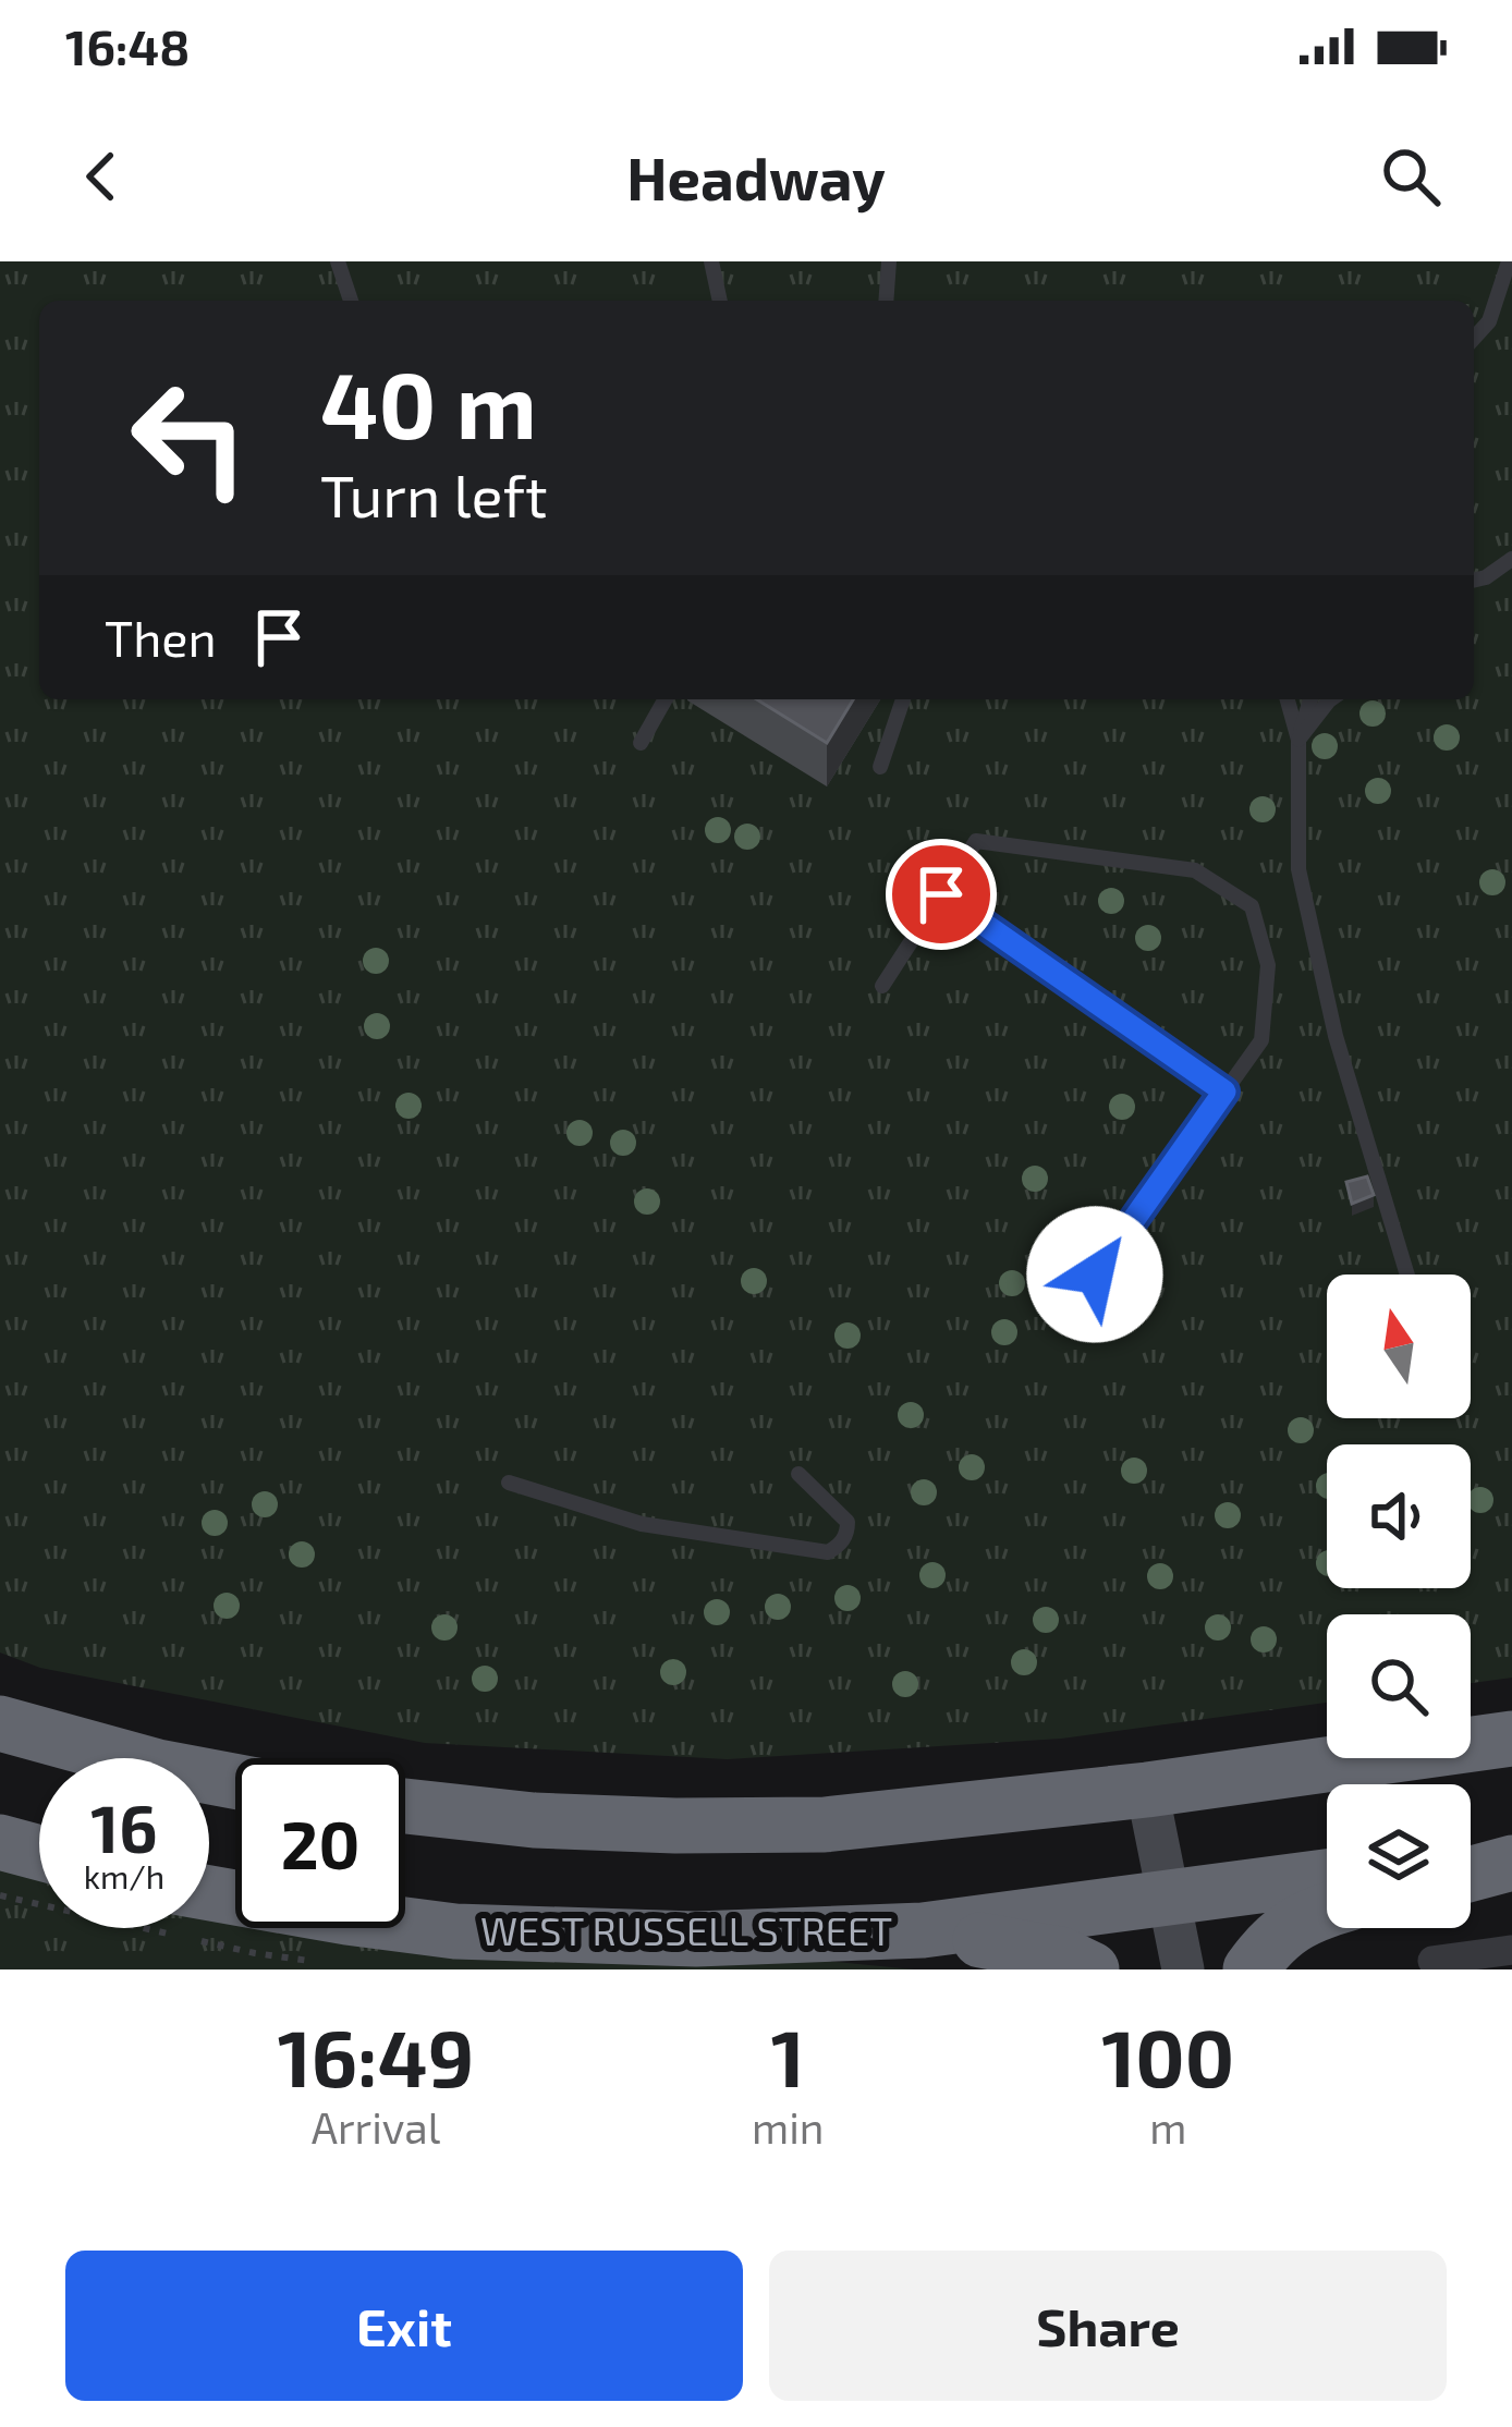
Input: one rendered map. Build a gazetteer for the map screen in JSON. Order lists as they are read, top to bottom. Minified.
{"streets":{"highway":["WEST RUSSELL STREET"]},"north":"top","page":{"status":"16:48","header":"Headway","turn":["40 m","Turn left"],"then":"Then","speed":"16 km/h","limit":"20","eta":["16:49","Arrival","1","min","100","m"],"buttons":["Exit","Share"]}}
